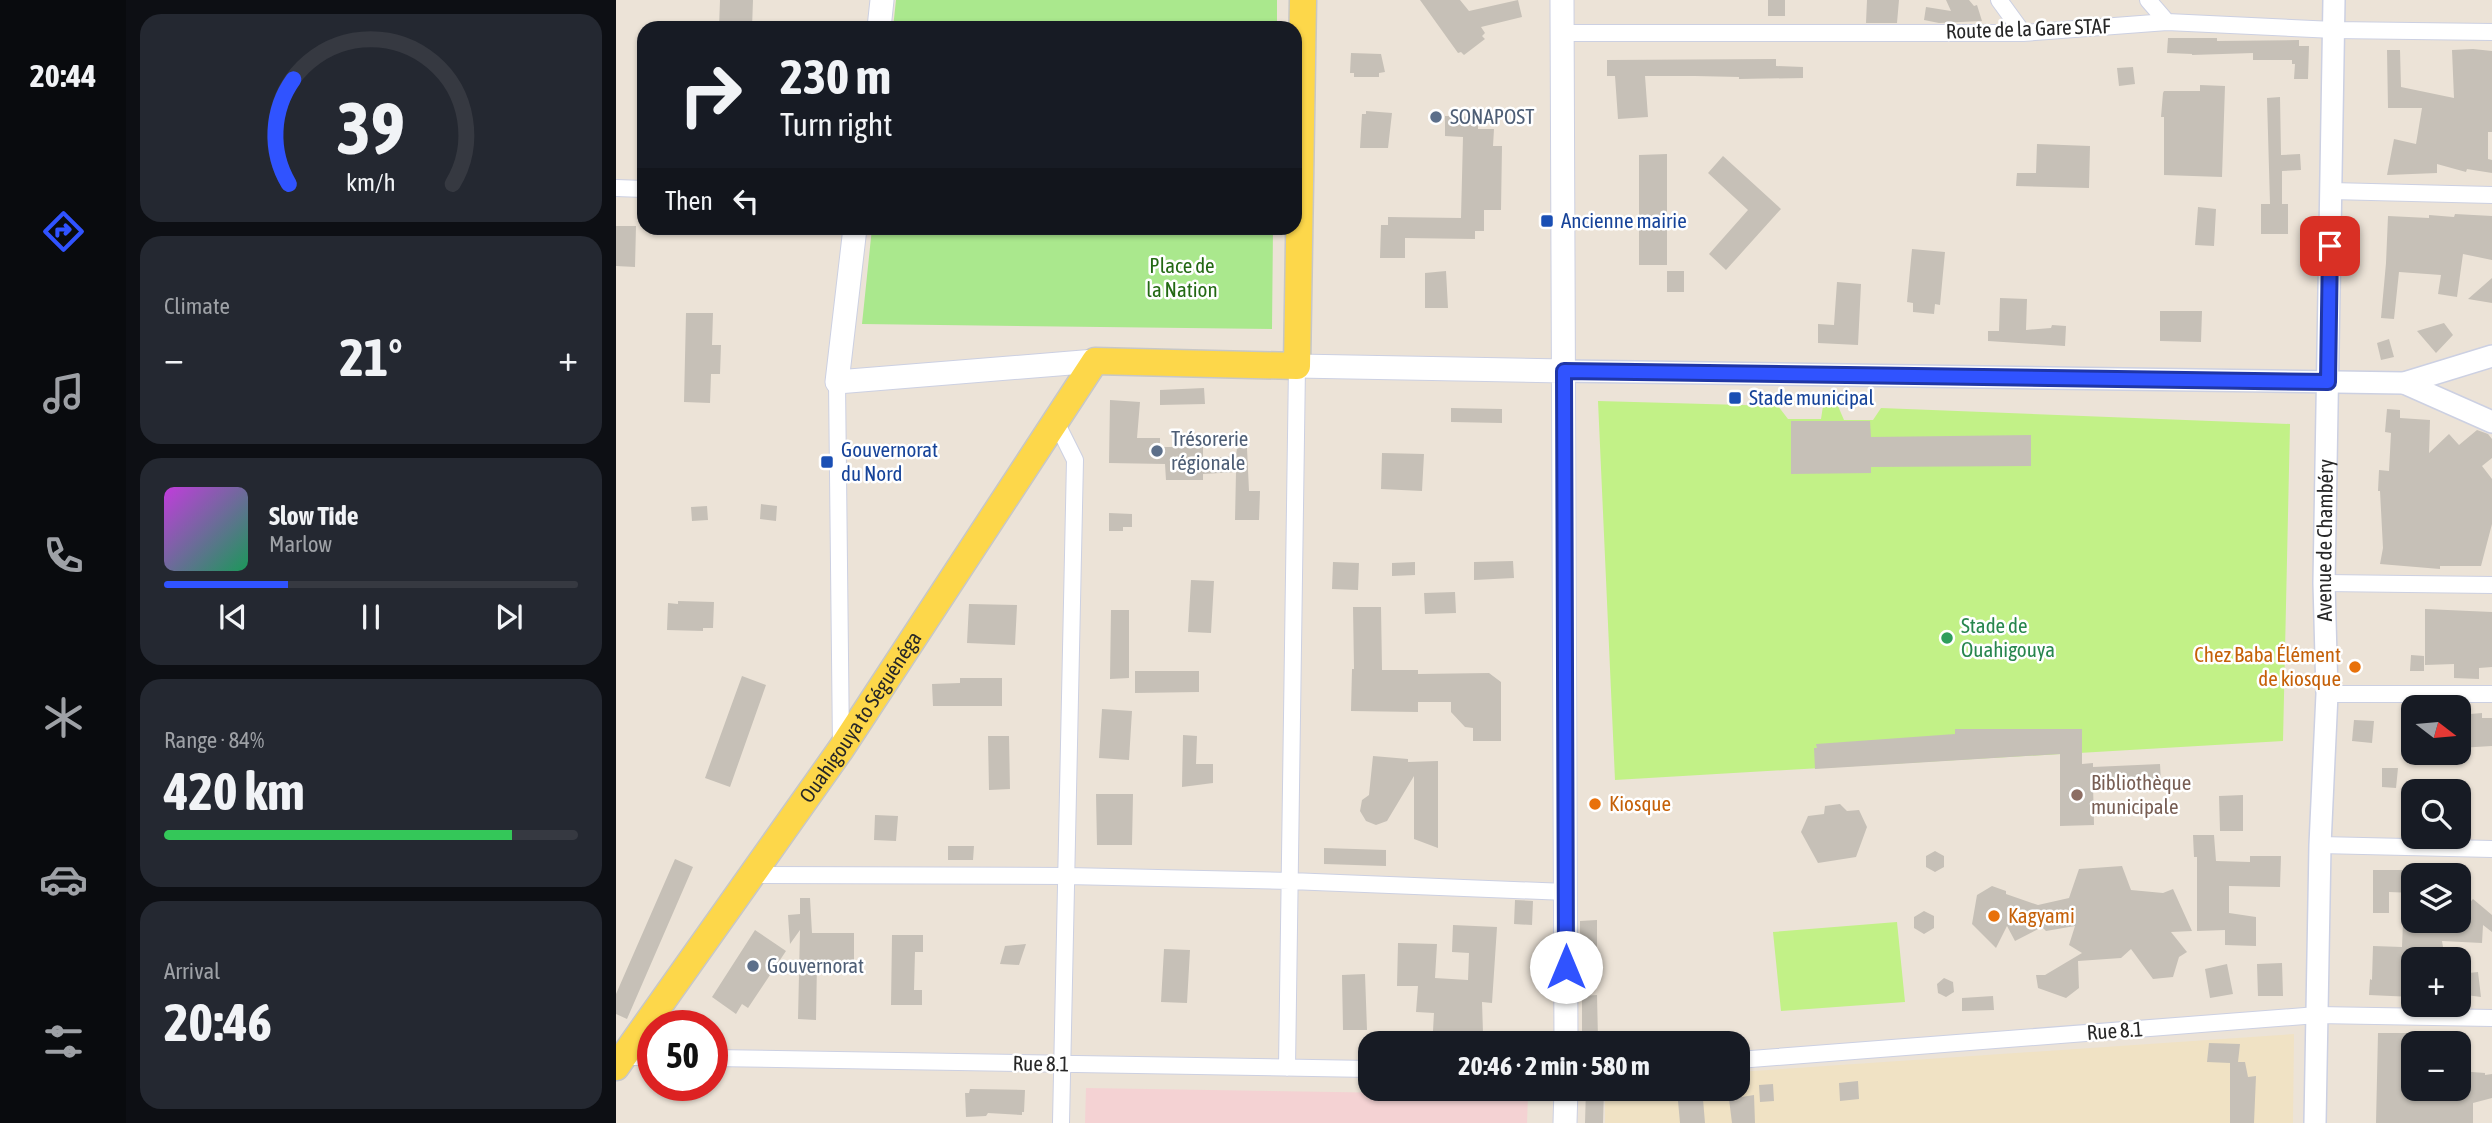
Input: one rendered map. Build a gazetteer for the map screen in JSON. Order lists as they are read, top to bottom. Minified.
{"streets":{"main road":["Ouahigouya to Séguénéga"],"street":["Route de la Gare STAF","Avenue de Chambéry","Rue 8.1"]},"crossings":[["Route de la Gare STAF","Avenue de Chambéry"],["Avenue de Chambéry","Rue 8.1"]],"parks":["Place de la Nation"],"places":{"other":["SONAPOST","Trésorerie régionale","Stade de Ouahigouya","Chez Baba Élément de kiosque","Bibliothèque municipale","Kiosque","Kagyami","Gouvernorat"],"transit":["Ancienne mairie","Stade municipal","Gouvernorat du Nord"]},"north":"right","page":{"tabs":"20:44","turn":["230 m","Turn right"],"then":"Then","tile":["Climate",["Range · 84%","420 km"],["Arrival","20:46"]],"heat":["−","21°","+"],"song":["Slow Tide","Marlow"],"map_buttons":["+","−"],"limit":"50","trip":"20:46 · 2 min · 580 m","gauge":["39","km/h"]}}
